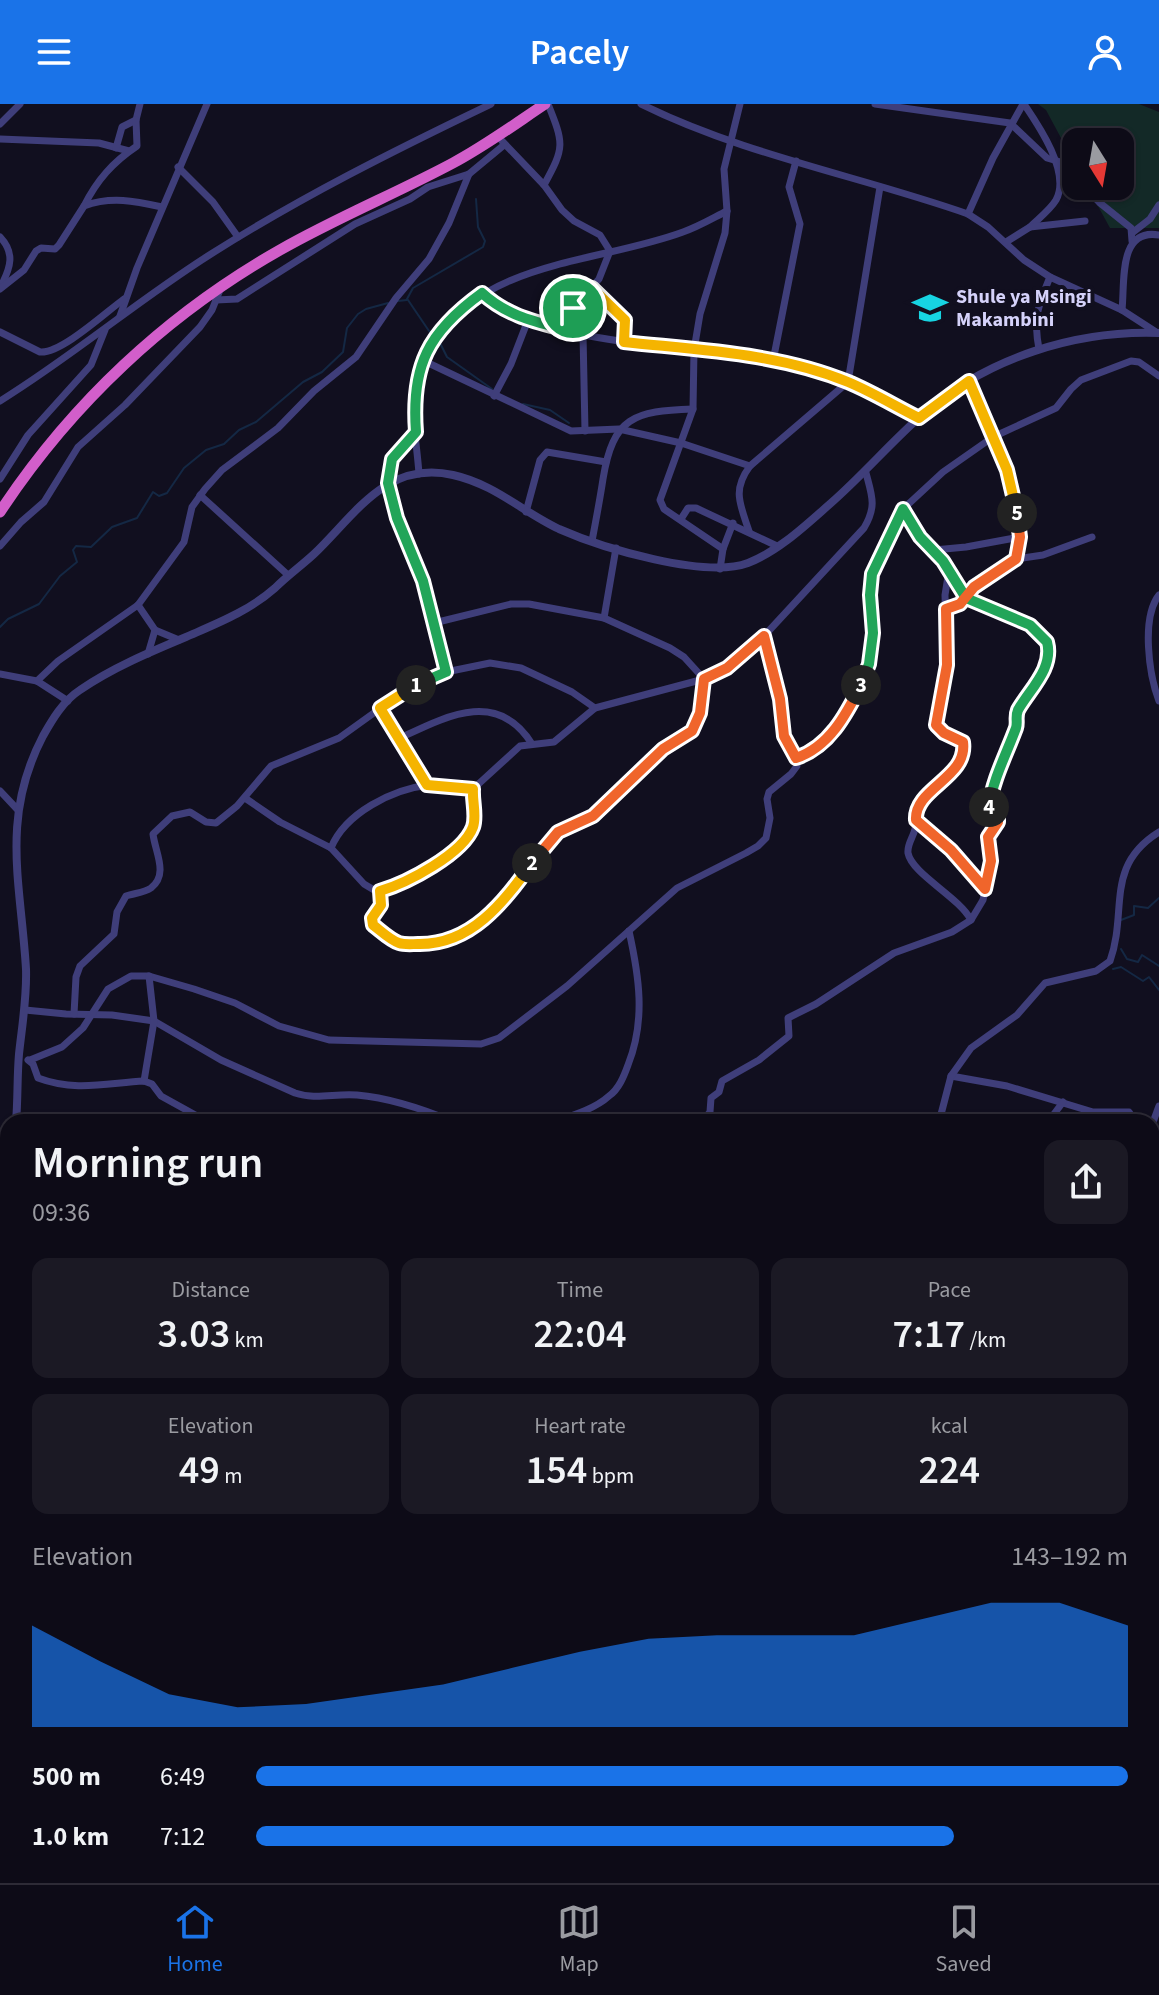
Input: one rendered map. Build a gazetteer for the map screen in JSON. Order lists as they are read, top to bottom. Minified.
{"places":{"school or university":["Shule ya Msingi Makambini"]},"north":"bottom","page":{"header":"Pacely","pins":["5","1","3","4","2"],"heading":["Morning run","09:36"],"stats":[["Distance","3.03 km"],["Time","22:04"],["Pace","7:17 /km"],["Elevation","49 m"],["Heart rate","154 bpm"],["kcal","224"]],"chart":["Elevation","143–192 m"],"list":[{"name":"500 m","note":"6:49"},{"name":"1.0 km","note":"7:12"}],"tabs":["Home","Map","Saved"]}}
